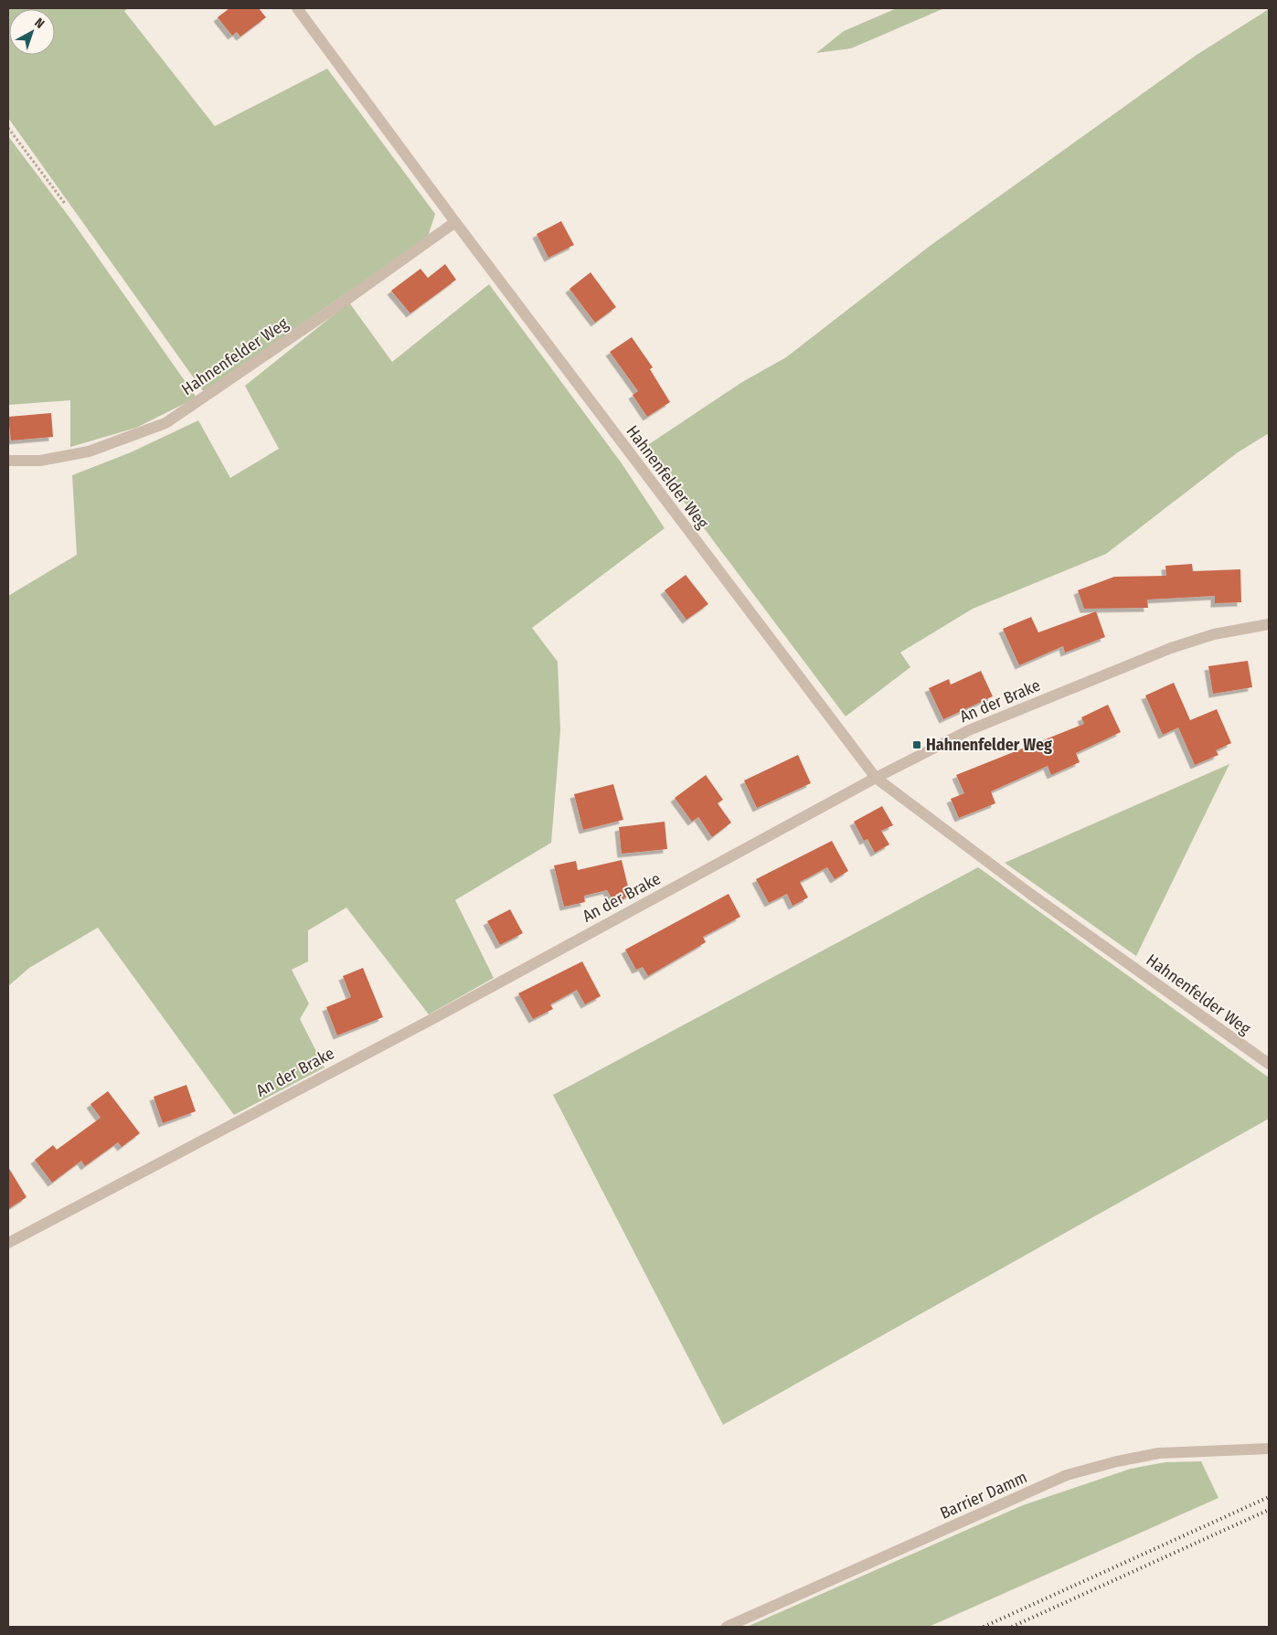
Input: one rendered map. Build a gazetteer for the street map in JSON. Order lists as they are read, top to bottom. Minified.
{"streets":{"street":["Hahnenfelder Weg","An der Brake","Barrier Damm"]},"crossings":[["Hahnenfelder Weg","An der Brake"]],"places":{"transit":["Hahnenfelder Weg"]},"north":"top right"}
